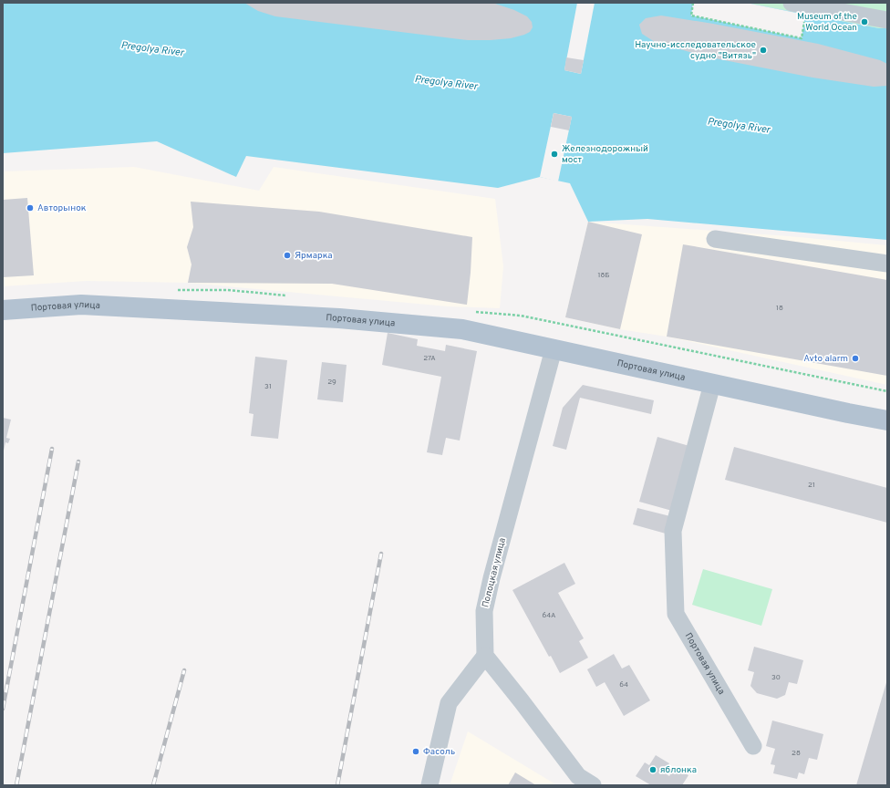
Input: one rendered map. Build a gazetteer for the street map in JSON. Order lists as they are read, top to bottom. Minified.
{"streets":{"main road":["Портовая улица"],"street":["Полоцкая улица"]},"crossings":[["Портовая улица","Полоцкая улица"]],"water":["Pregolya River"],"places":["Museum of the World Ocean","Научно-исследовательское судно \"Витязь\"","Железнодорожный мост","Авторынок","Ярмарка","Avto alarm","Фасоль","яблонка"],"house_numbers":["18Б","18","27А","29","31","21","64А","30","64","28"]}
